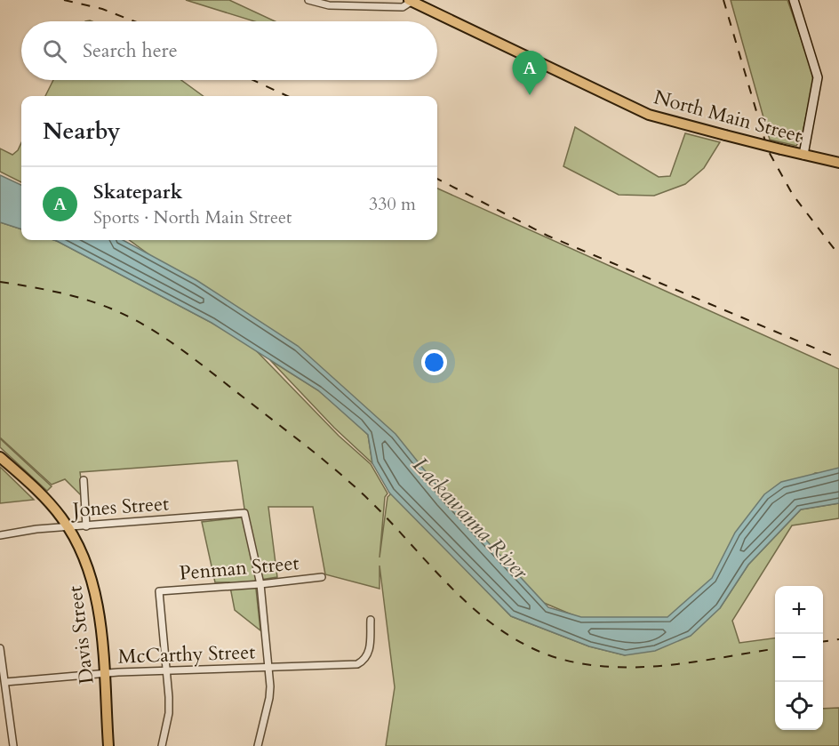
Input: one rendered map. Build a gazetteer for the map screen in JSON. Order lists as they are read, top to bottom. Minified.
{"streets":{"main road":["North Main Street","Davis Street"],"street":["Jones Street","Penman Street","McCarthy Street"]},"crossings":[["Jones Street","Penman Street"],["Jones Street","Davis Street"],["Penman Street","McCarthy Street"],["Davis Street","McCarthy Street"]],"water":["Lackawanna River"],"page":{"search":"Search here","pins":"A","heading":"Nearby","list":[{"mark":"A","name":"Skatepark","note":"Sports · North Main Street","value":"330 m"}],"map_buttons":["+","−"]}}
